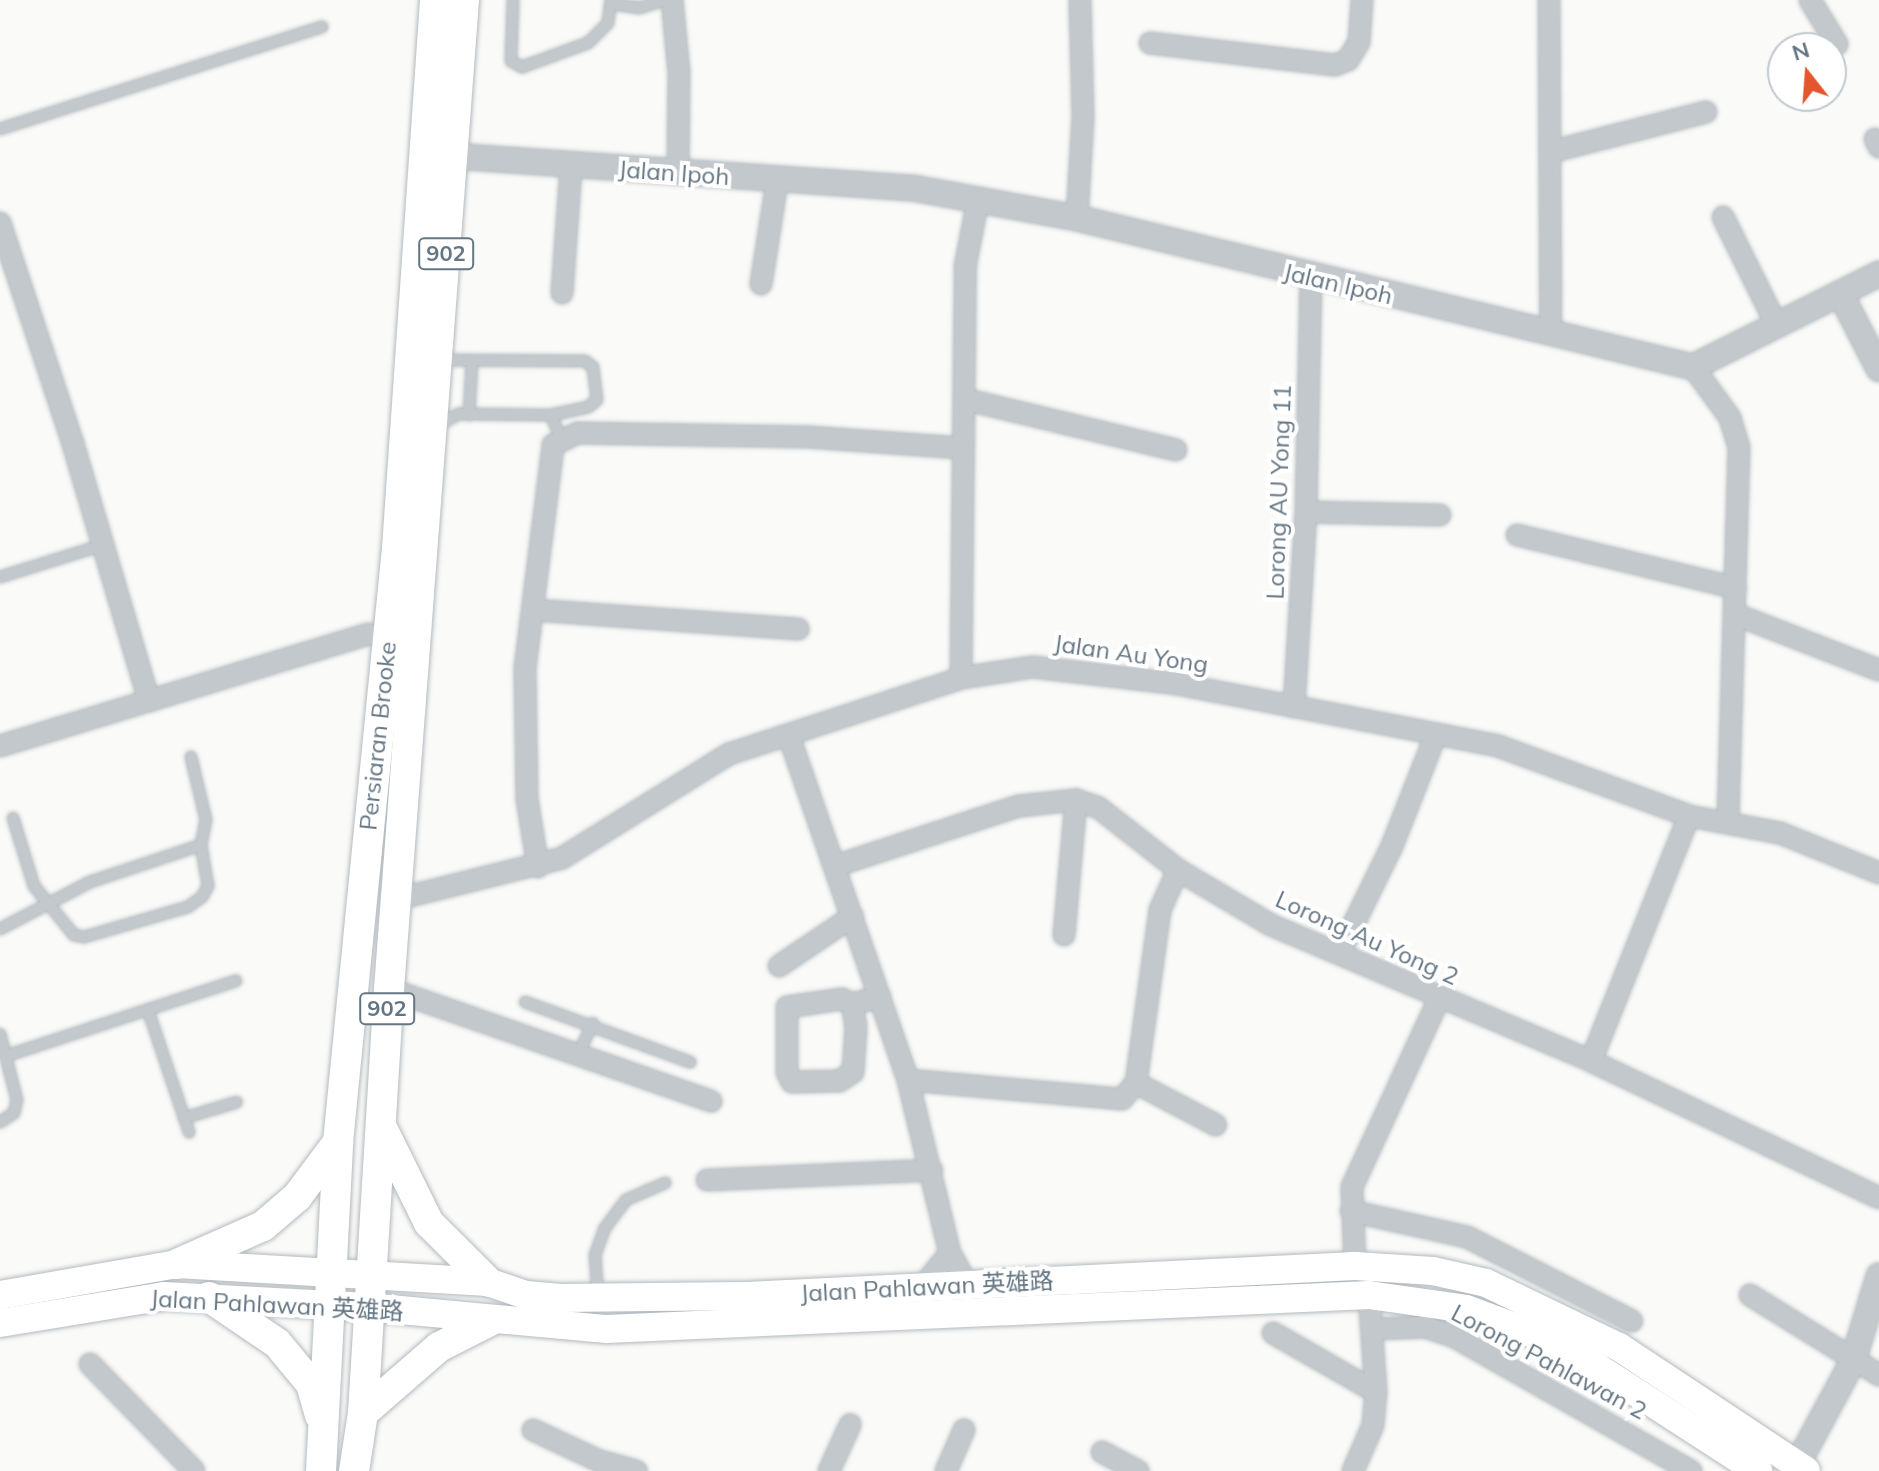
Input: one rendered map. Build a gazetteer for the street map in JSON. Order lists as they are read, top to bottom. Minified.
{"streets":{"main road":["902","Persiaran Brooke","Jalan Pahlawan 英雄路"],"street":["Jalan Ipoh","Lorong AU Yong 11","Jalan Au Yong","Lorong Au Yong 2","Lorong Pahlawan 2"]},"crossings":[["Jalan Ipoh","Lorong AU Yong 11"],["Jalan Ipoh","Persiaran Brooke"],["Lorong AU Yong 11","Jalan Au Yong"],["Jalan Au Yong","Persiaran Brooke"],["Persiaran Brooke","Jalan Pahlawan 英雄路"]],"north":"top"}
